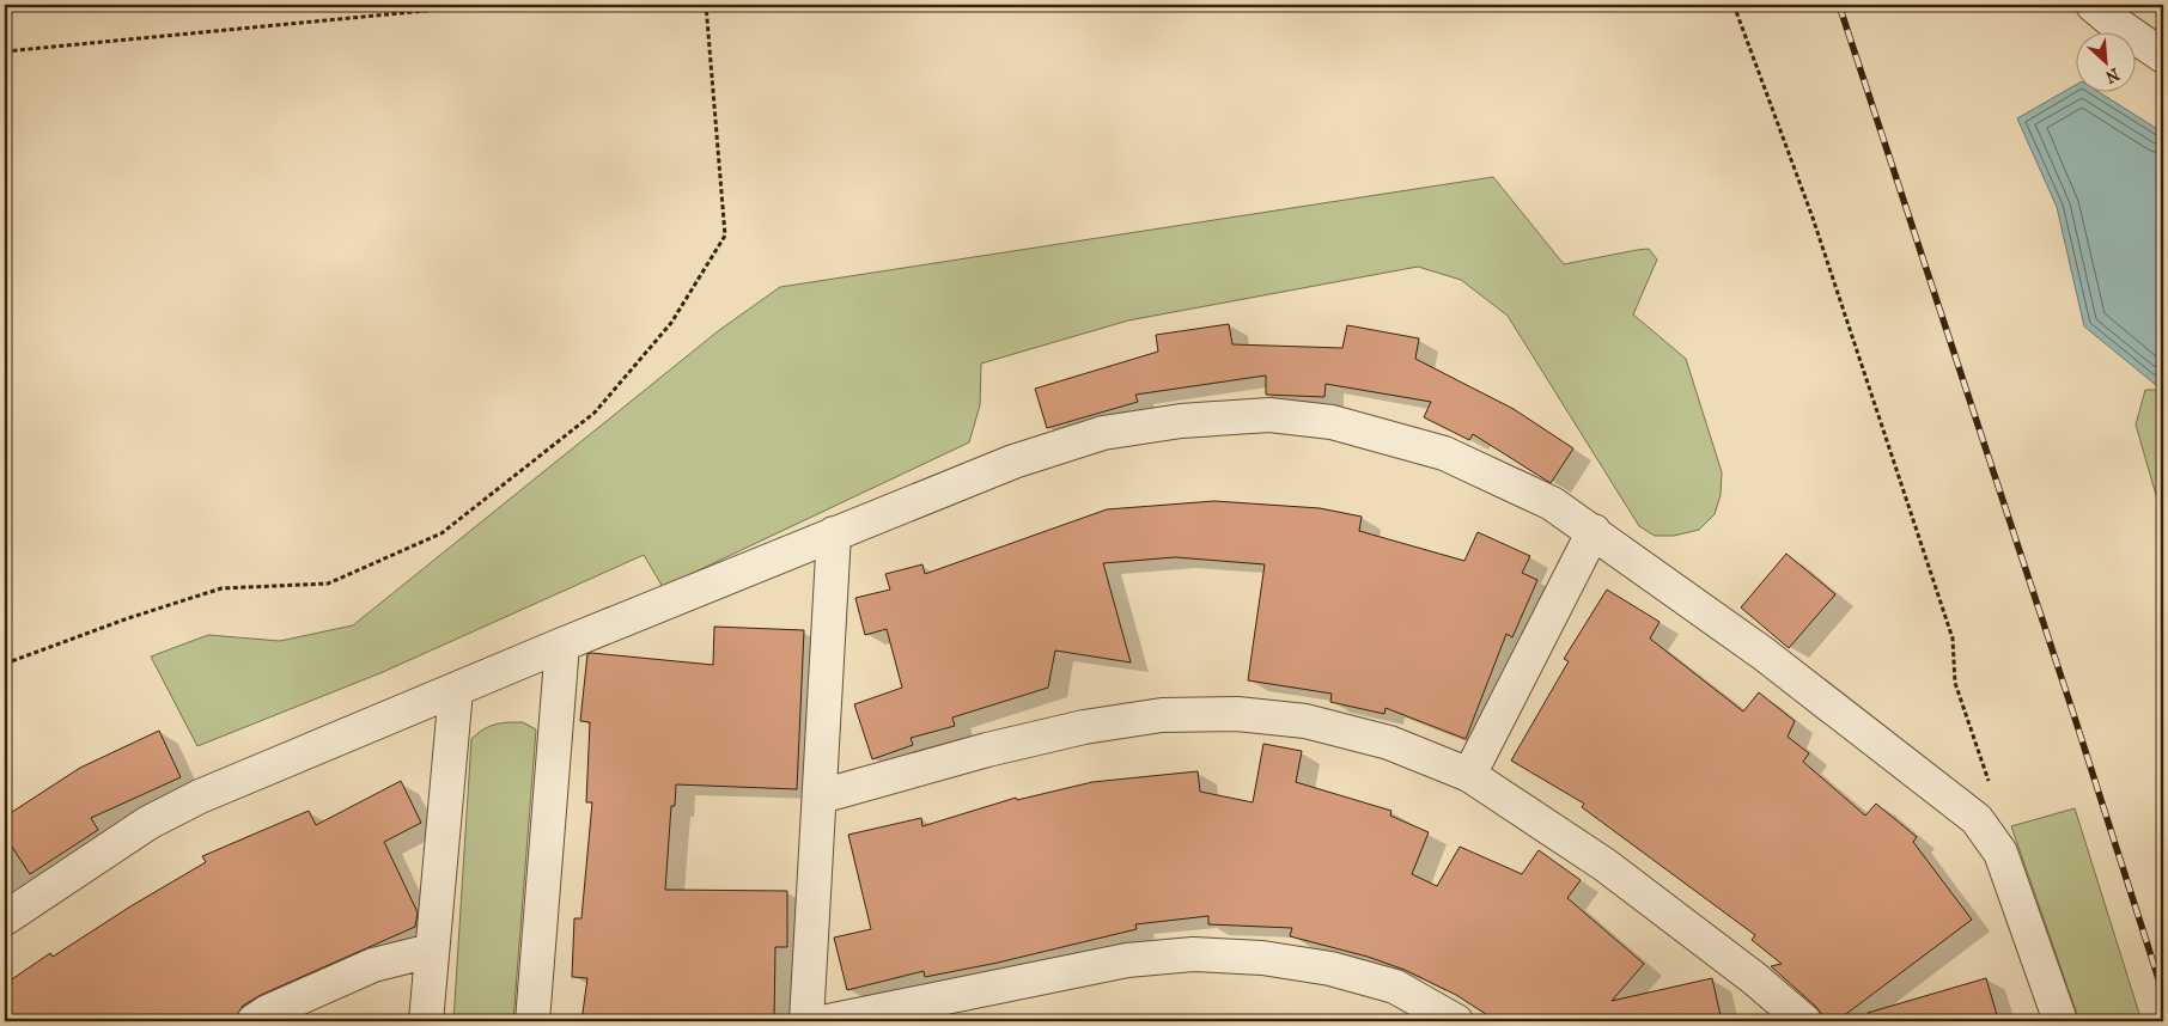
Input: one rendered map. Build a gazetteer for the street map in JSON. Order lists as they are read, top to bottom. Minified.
{"north":"bottom right"}
